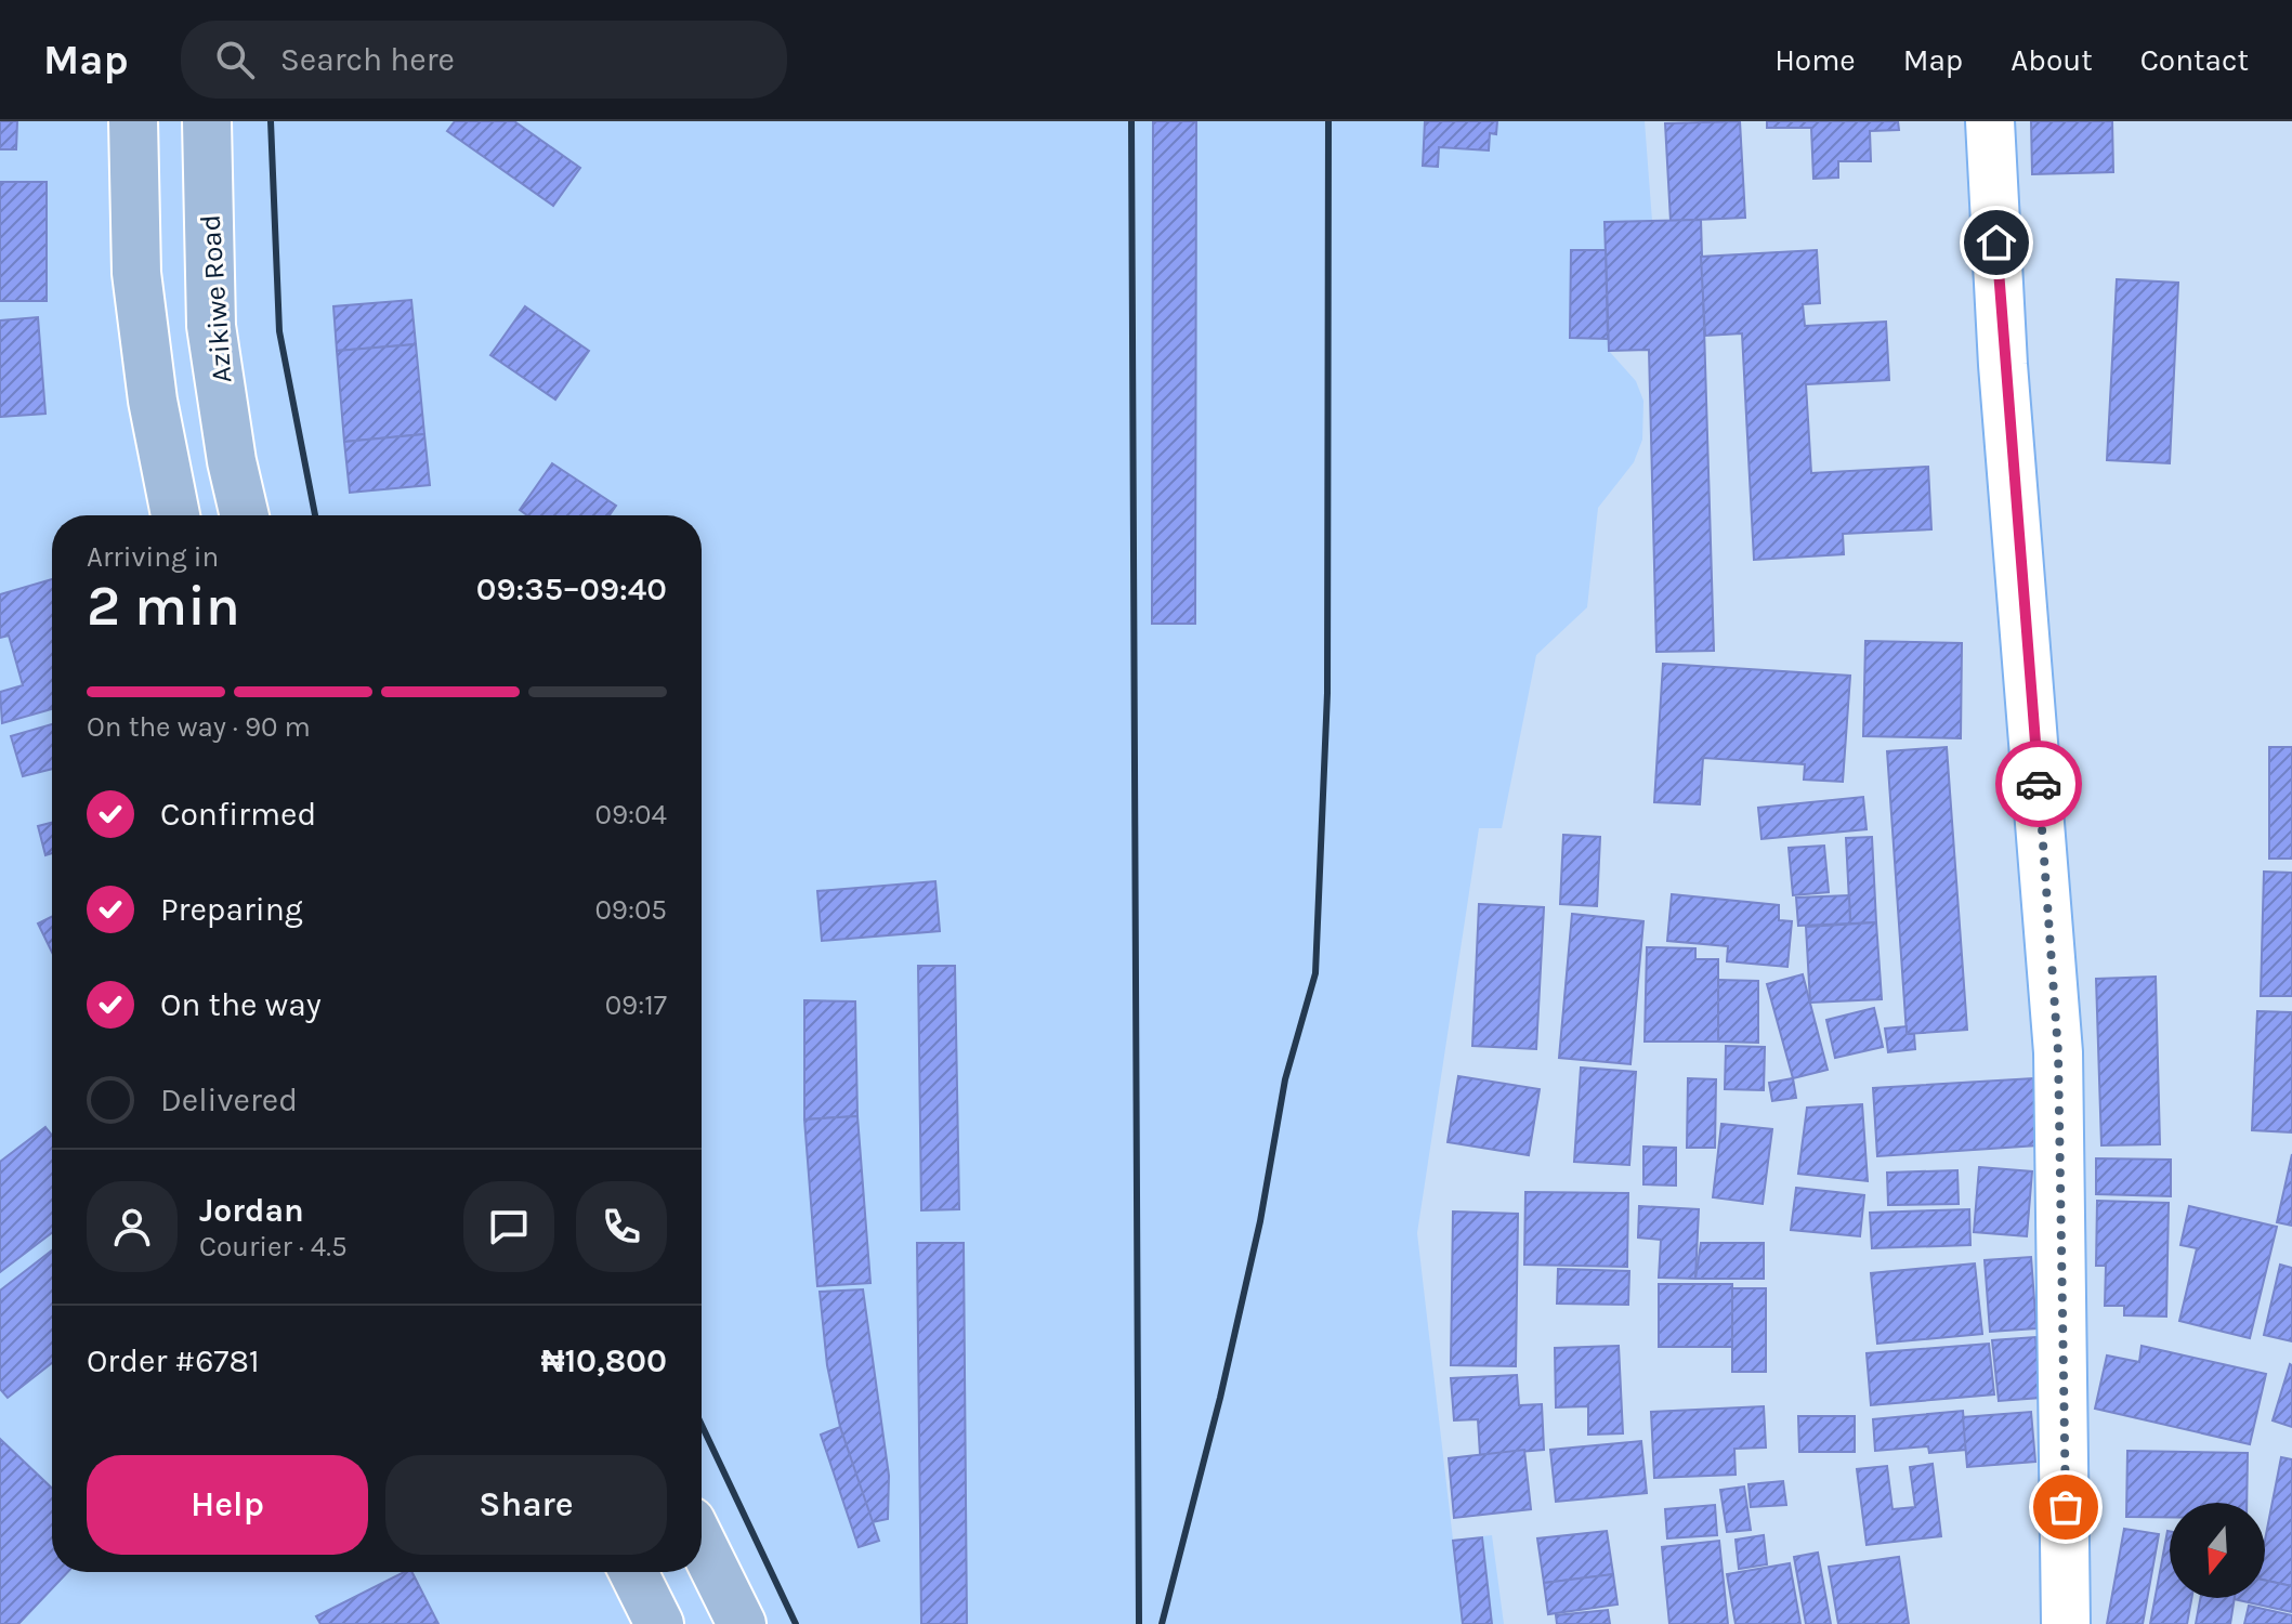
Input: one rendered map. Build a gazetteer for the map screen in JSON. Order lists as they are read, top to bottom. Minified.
{"streets":{"main road":["Azikiwe Road"]},"north":"bottom","page":{"header":"Map","search":"Search here","nav":["Home","Map","About","Contact"],"heading":["2 min","Arriving in","09:35–09:40"],"panel":["Jordan","Courier · 4.5","Order #6781","₦10,800"],"bar":"On the way · 90 m","list":[["Confirmed","09:04"],["Preparing","09:05"],["On the way","09:17"],"Delivered"],"buttons":["Help","Share"]}}
